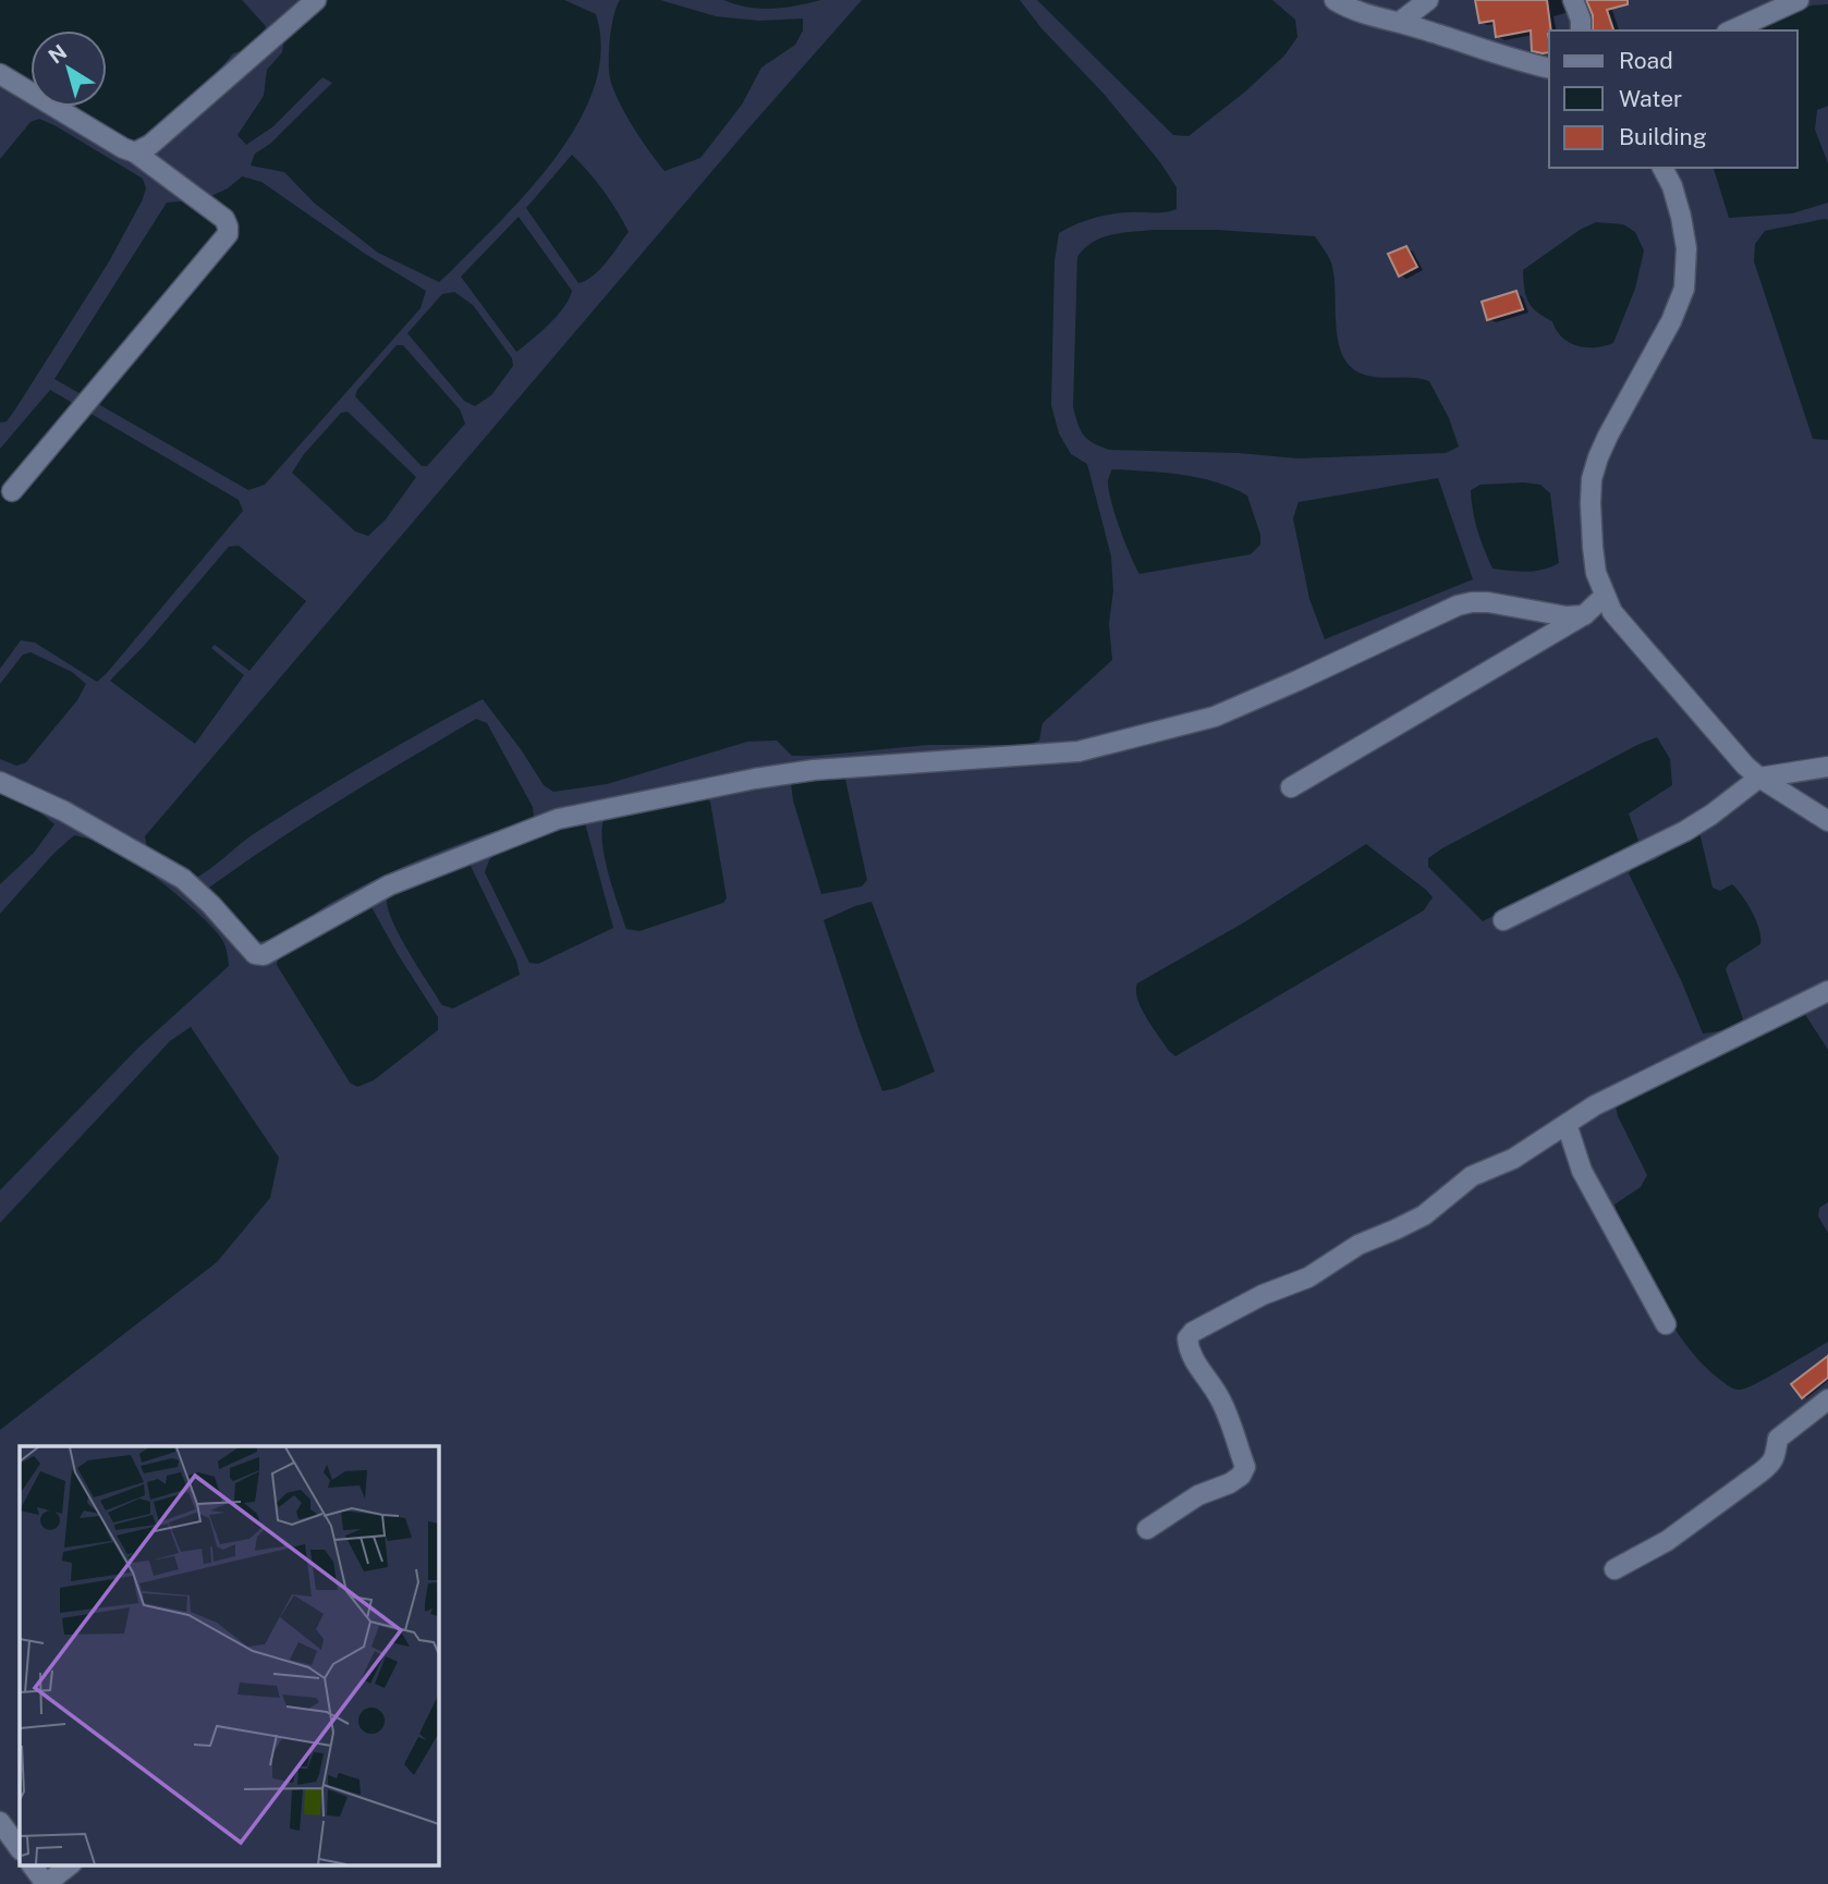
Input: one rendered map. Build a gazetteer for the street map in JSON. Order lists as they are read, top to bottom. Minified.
{"legend":["Road","Water","Building"],"north":"top left"}
